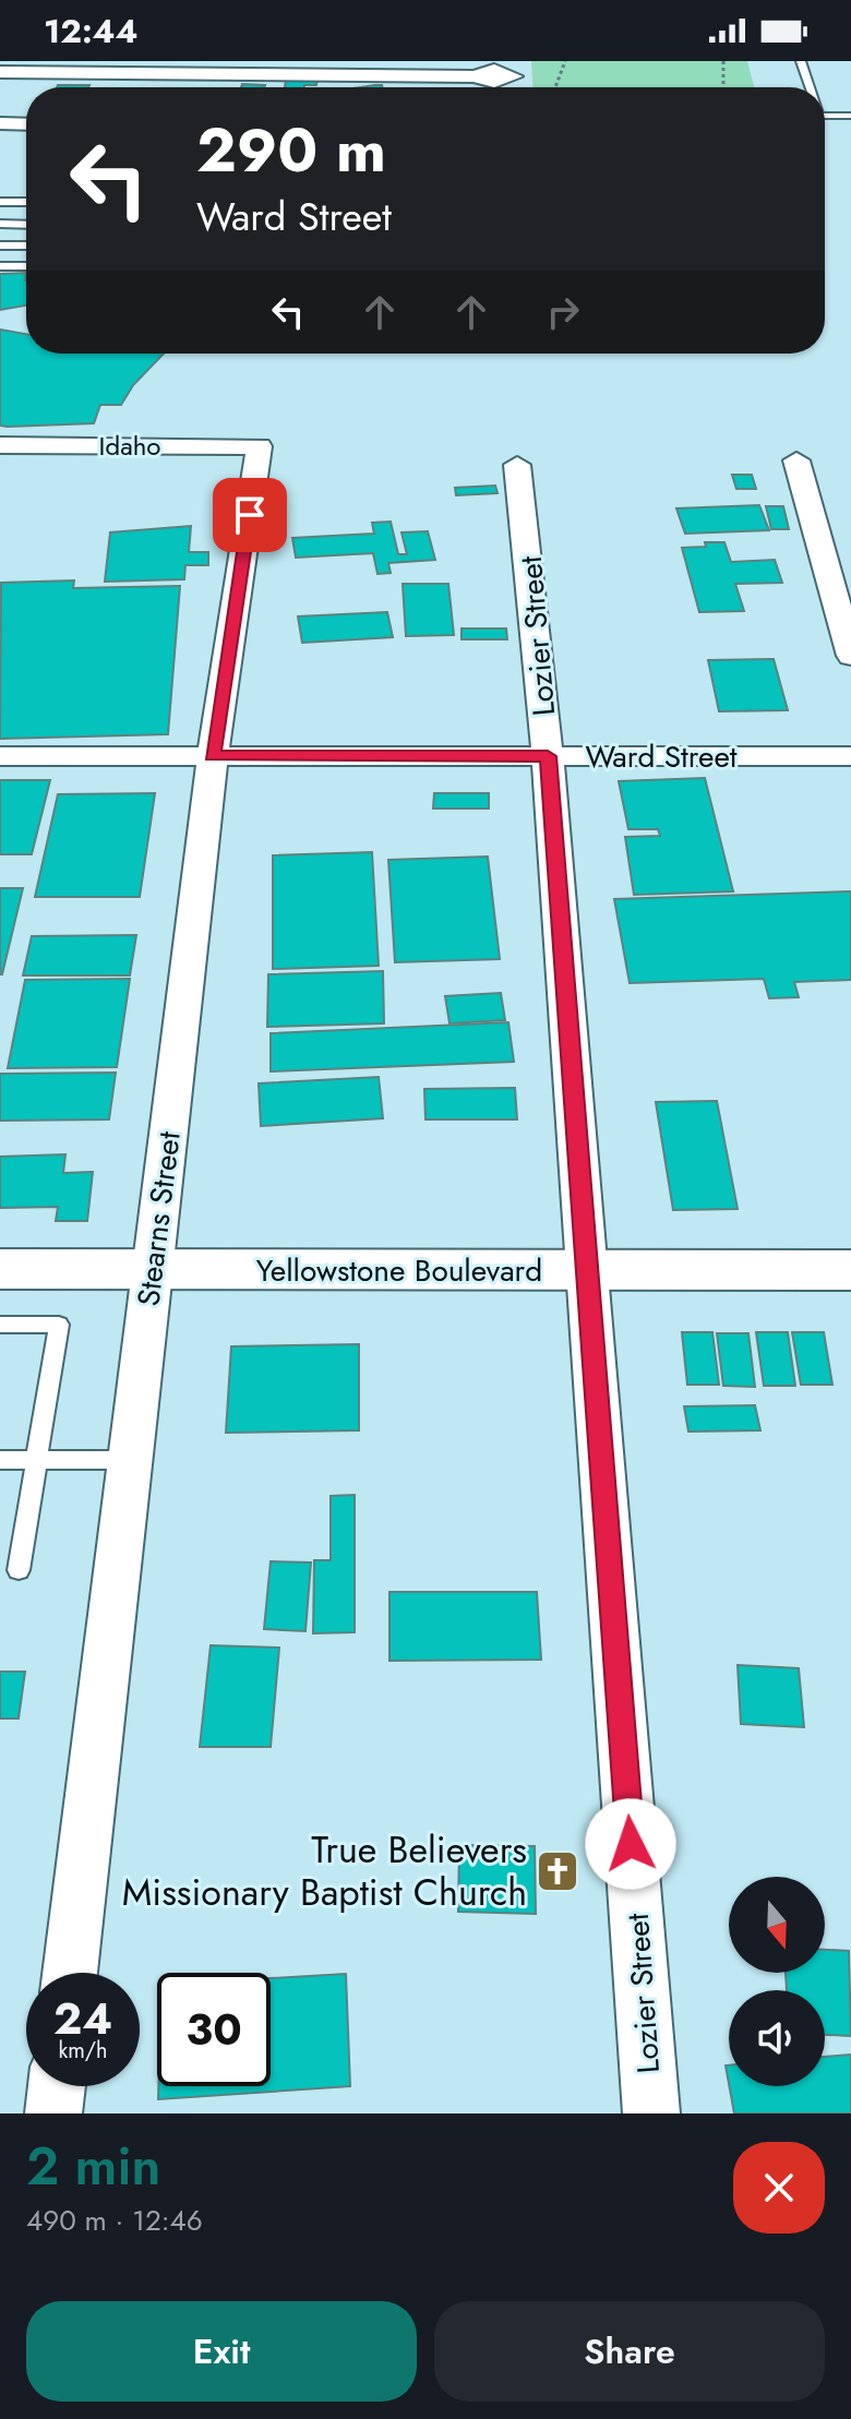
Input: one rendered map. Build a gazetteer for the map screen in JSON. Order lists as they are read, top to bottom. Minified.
{"streets":{"street":["Idaho","Lozier Street","Ward Street","Stearns Street","Yellowstone Boulevard"]},"crossings":[["Idaho","Stearns Street"],["Lozier Street","Ward Street"],["Lozier Street","Yellowstone Boulevard"],["Ward Street","Stearns Street"],["Stearns Street","Yellowstone Boulevard"]],"places":{"church":["True Believers Missionary Baptist Church"]},"north":"bottom","page":{"status":"12:44","turn":["290 m","Ward Street"],"speed":"24 km/h","limit":"30","heading":["2 min","490 m · 12:46"],"buttons":["Exit","Share"]}}
